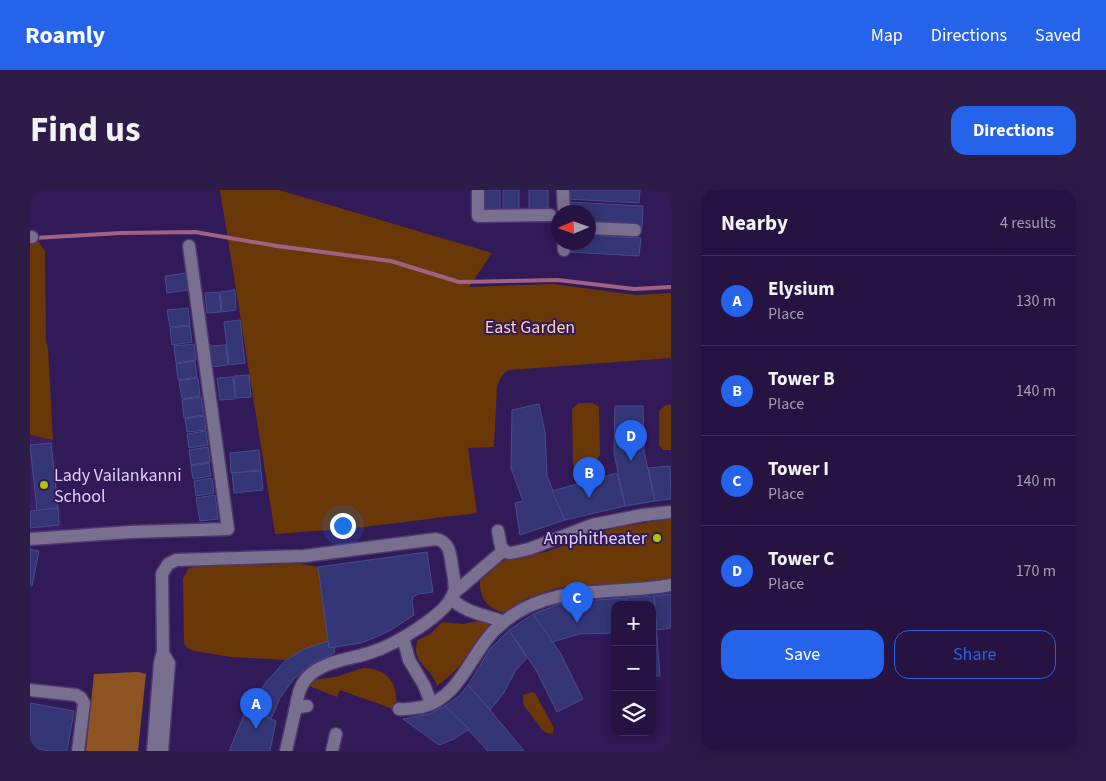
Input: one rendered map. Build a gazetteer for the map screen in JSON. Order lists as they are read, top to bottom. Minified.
{"parks":["East Garden"],"places":["Lady Vailankanni School","Amphitheater"],"north":"left","page":{"header":"Roamly","nav":["Map","Directions","Saved"],"title":"Find us","buttons":["Directions",["Save","Share"]],"heading":["Nearby","4 results"],"list":[{"mark":"A","name":"Elysium","note":"Place","value":"130 m"},{"mark":"B","name":"Tower B","note":"Place","value":"140 m"},{"mark":"C","name":"Tower I","note":"Place","value":"140 m"},{"mark":"D","name":"Tower C","note":"Place","value":"170 m"}],"pins":["D","B","C","A"],"map_buttons":["+","−"]}}
